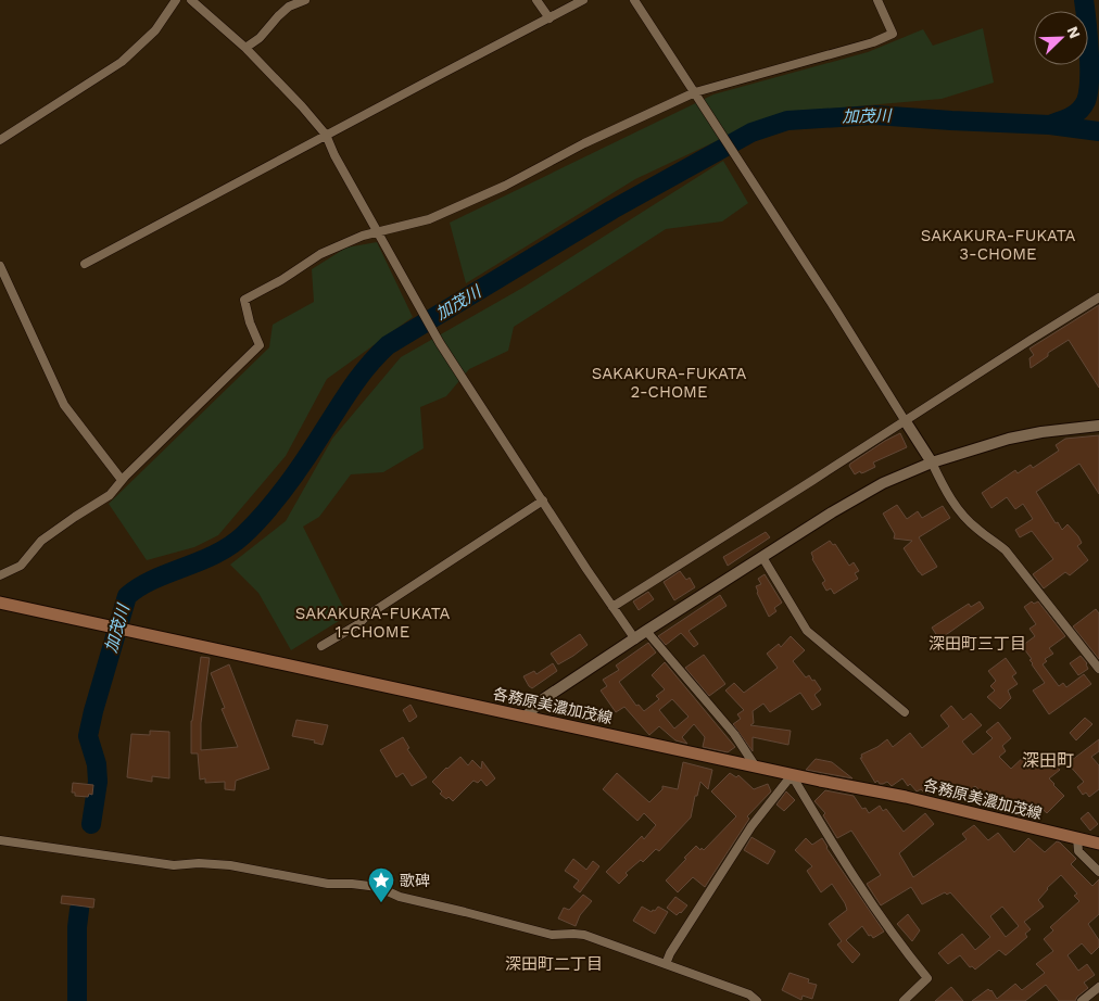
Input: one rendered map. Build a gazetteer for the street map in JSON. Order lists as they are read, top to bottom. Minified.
{"streets":{"main road":["各務原美濃加茂線"]},"districts":["SAKAKURA-FUKATA 3-CHOME","SAKAKURA-FUKATA 2-CHOME","SAKAKURA-FUKATA 1-CHOME","深田町三丁目","深田町","深田町二丁目"],"water":["加茂川"],"places":{"place":["歌碑"]},"north":"top right"}
